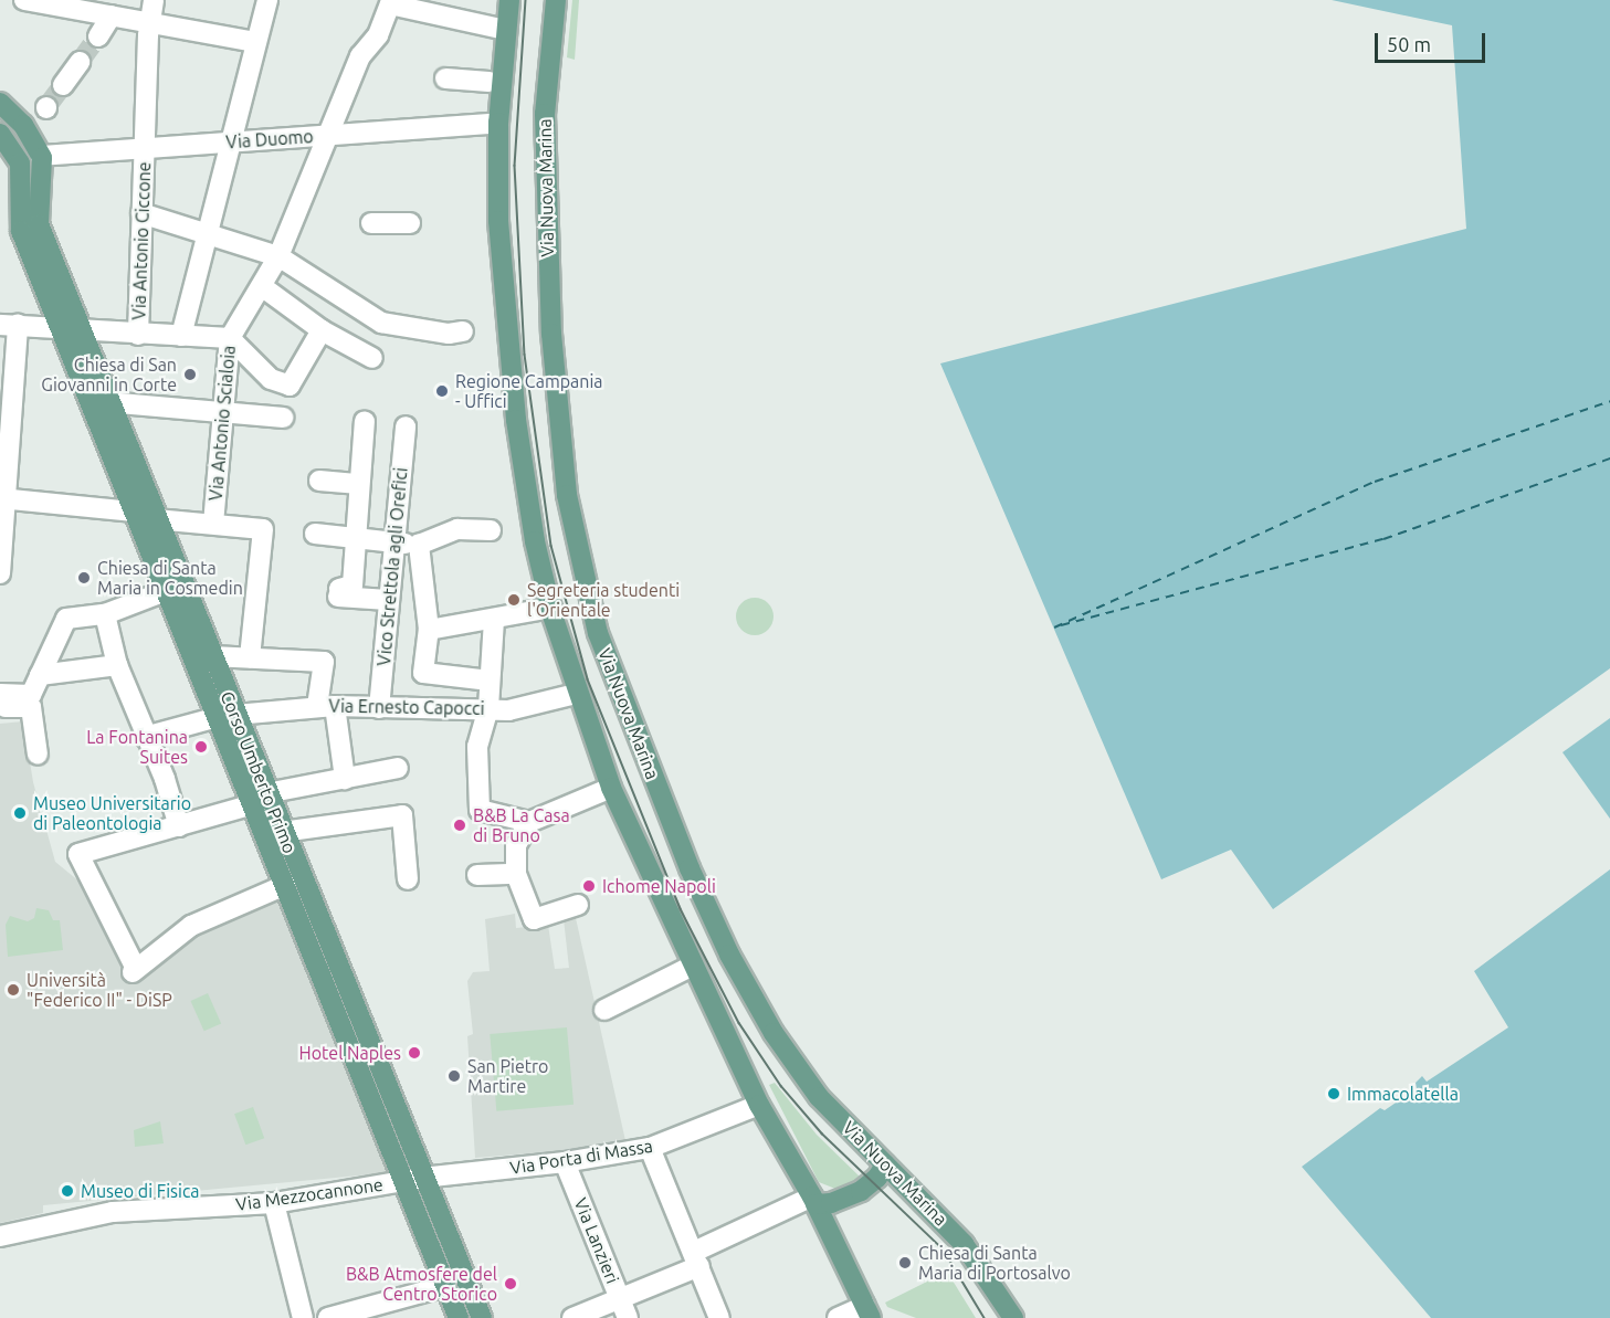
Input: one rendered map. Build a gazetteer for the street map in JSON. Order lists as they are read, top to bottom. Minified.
{"streets":{"main road":["Via Nuova Marina","Corso Umberto Primo"],"street":["Via Duomo","Via Antonio Ciccone","Via Antonio Scialoia","Vico Strettola agli Orefici","Via Ernesto Capocci","Via Porta di Massa","Via Mezzocannone","Via Lanzieri"]},"crossings":[["Via Duomo","Via Antonio Ciccone"],["Via Duomo","Via Antonio Scialoia"],["Vico Strettola agli Orefici","Via Ernesto Capocci"],["Via Ernesto Capocci","Corso Umberto Primo"],["Corso Umberto Primo","Via Porta di Massa"],["Corso Umberto Primo","Via Mezzocannone"],["Via Porta di Massa","Via Mezzocannone"],["Via Porta di Massa","Via Lanzieri"]],"places":["Chiesa di San Giovanni in Corte","Regione Campania - Uffici","Chiesa di Santa Maria in Cosmedin","Segreteria studenti l'Orientale","La Fontanina Suites","Museo Universitario di Paleontologia","B&B La Casa di Bruno","Ichome Napoli","Università \"Federico II\" - DiSP","Hotel Naples","San Pietro Martire","Immacolatella","Museo di Fisica","Chiesa di Santa Maria di Portosalvo","B&B Atmosfere del Centro Storico"],"scale_bar":"50 m"}
